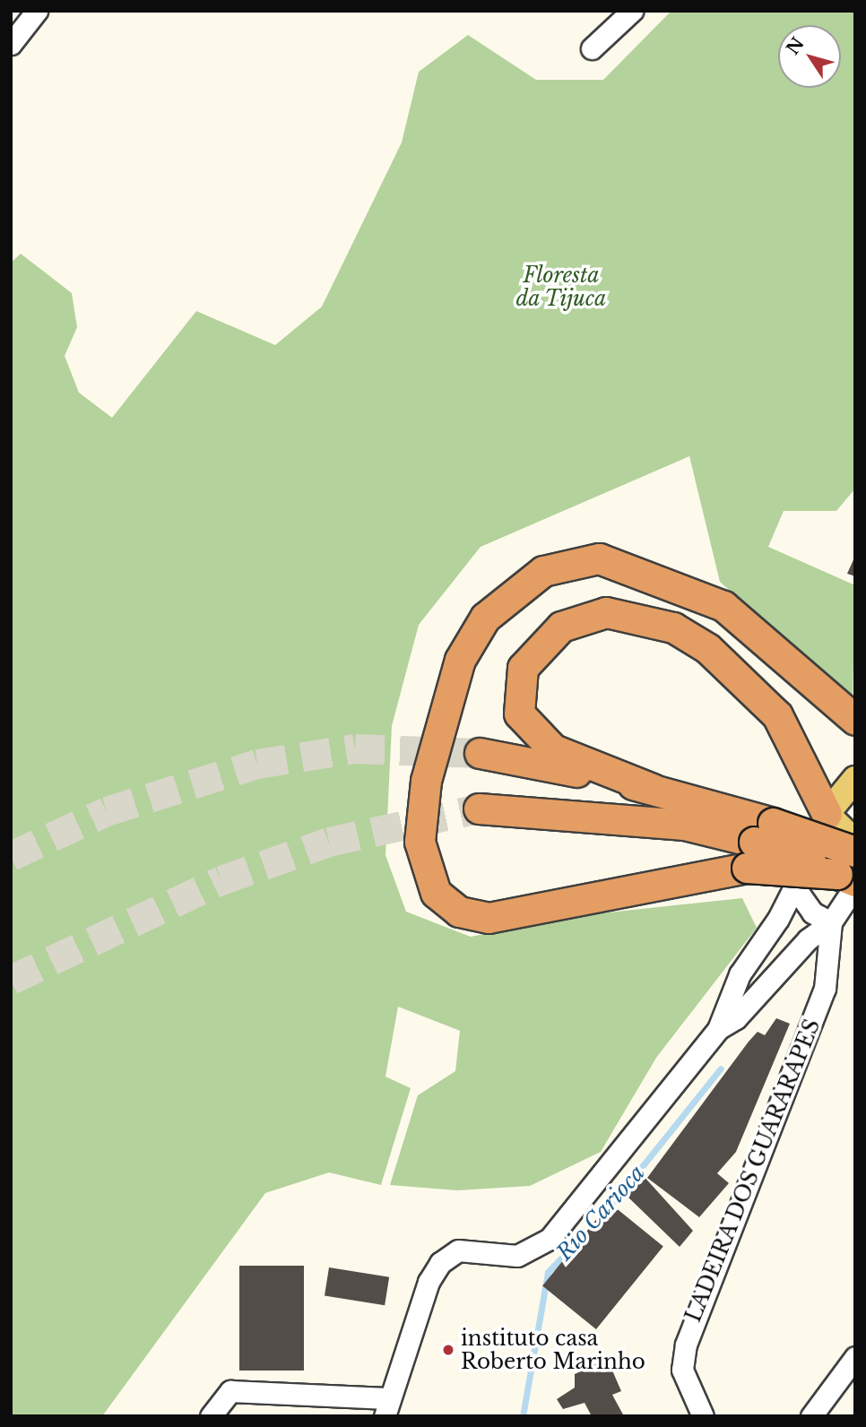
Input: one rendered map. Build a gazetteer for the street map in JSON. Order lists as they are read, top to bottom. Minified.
{"streets":{"street":["LADEIRA DOS GUARARAPES"]},"water":["Rio Carioca"],"parks":["Floresta da Tijuca"],"places":["instituto casa Roberto Marinho"],"north":"top left"}
